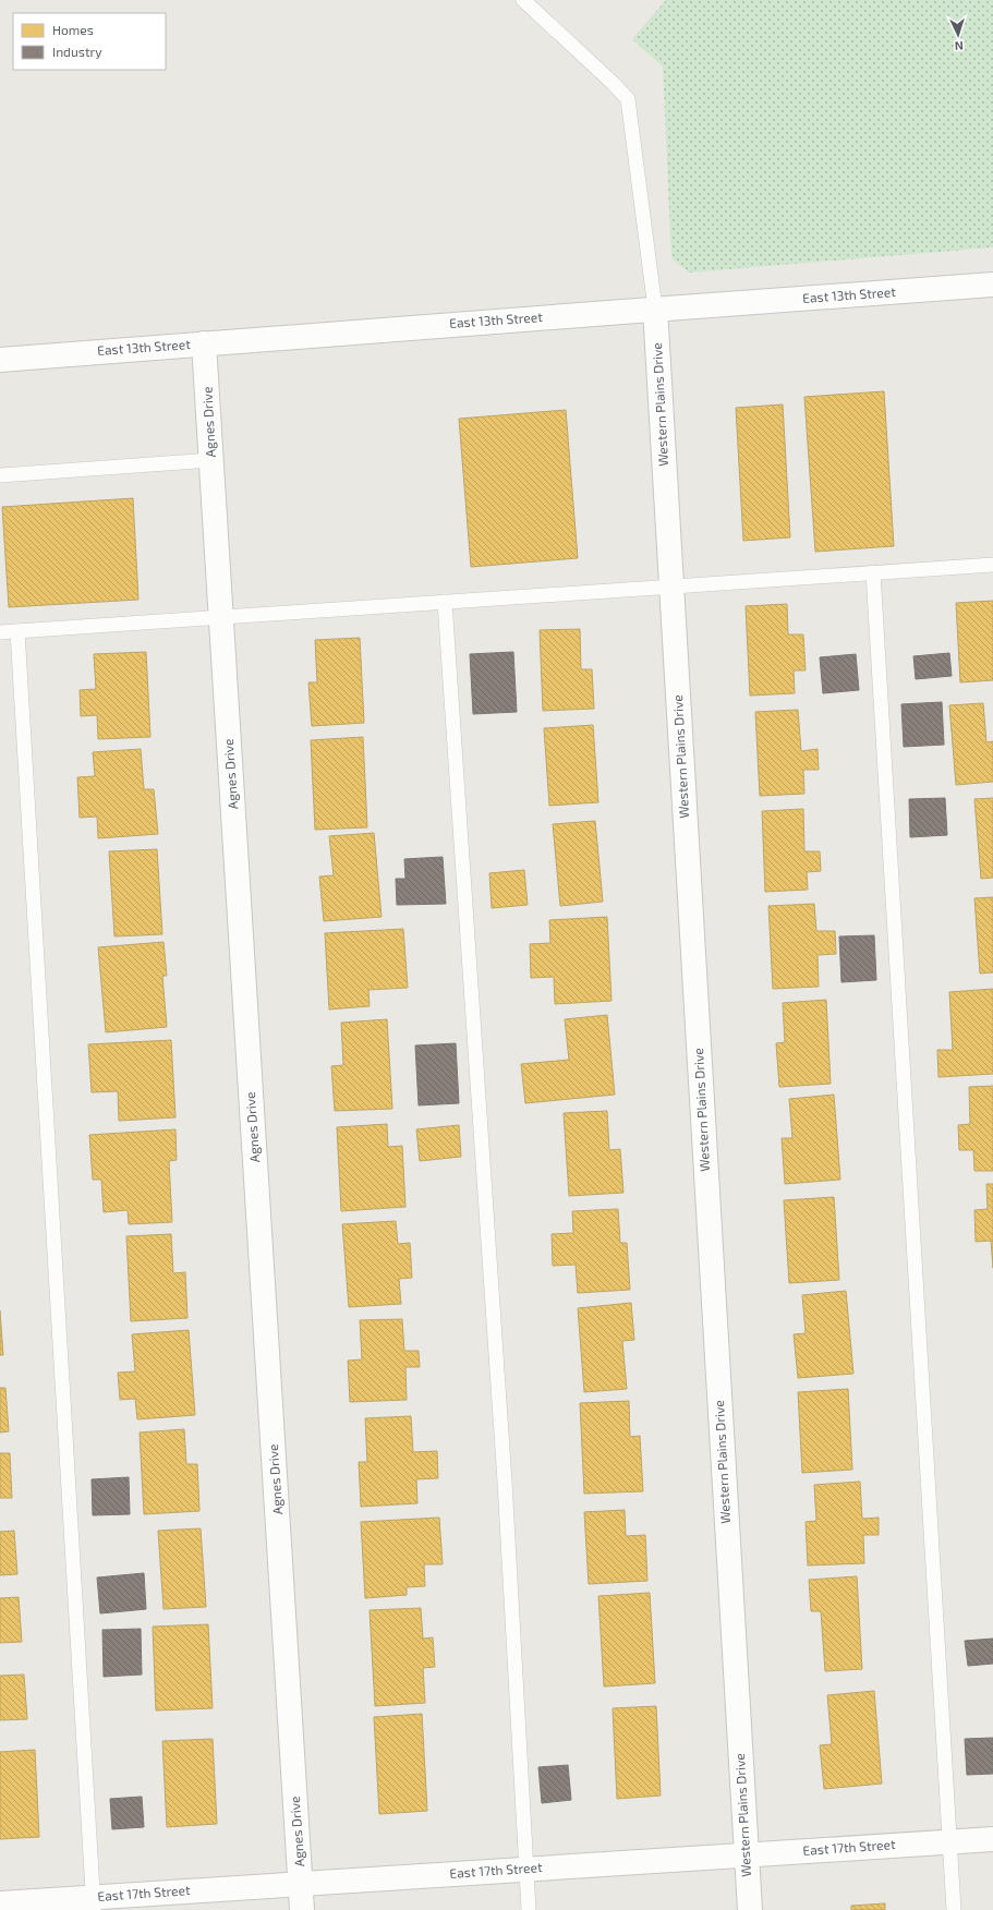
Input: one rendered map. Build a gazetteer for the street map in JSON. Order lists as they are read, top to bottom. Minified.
{"streets":{"street":["East 13th Street","Western Plains Drive","Agnes Drive","East 17th Street"]},"crossings":[["East 13th Street","Western Plains Drive"],["East 13th Street","Agnes Drive"],["Western Plains Drive","East 17th Street"],["Agnes Drive","East 17th Street"]],"legend":["Homes","Industry"],"north":"bottom"}
